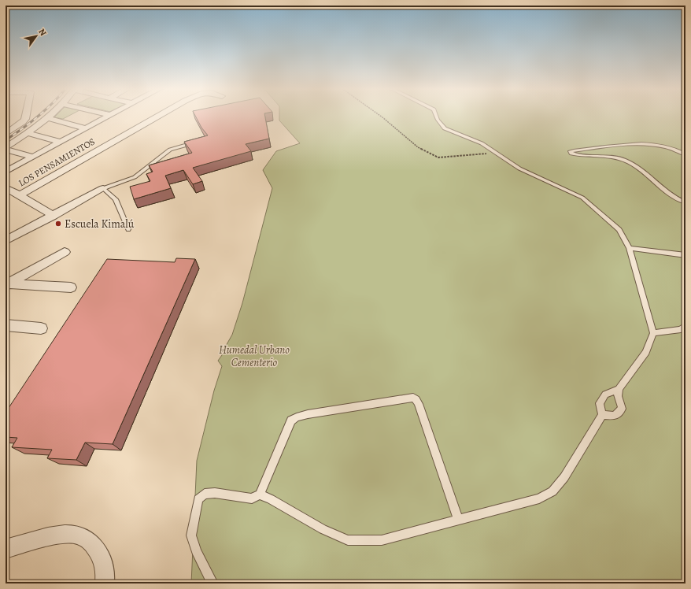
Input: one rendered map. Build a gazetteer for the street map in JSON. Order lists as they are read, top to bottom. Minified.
{"streets":{"street":["LOS PENSAMIENTOS"]},"parks":["Humedal Urbano Cementerio"],"places":["Escuela Kimalú"],"north":"top right"}
